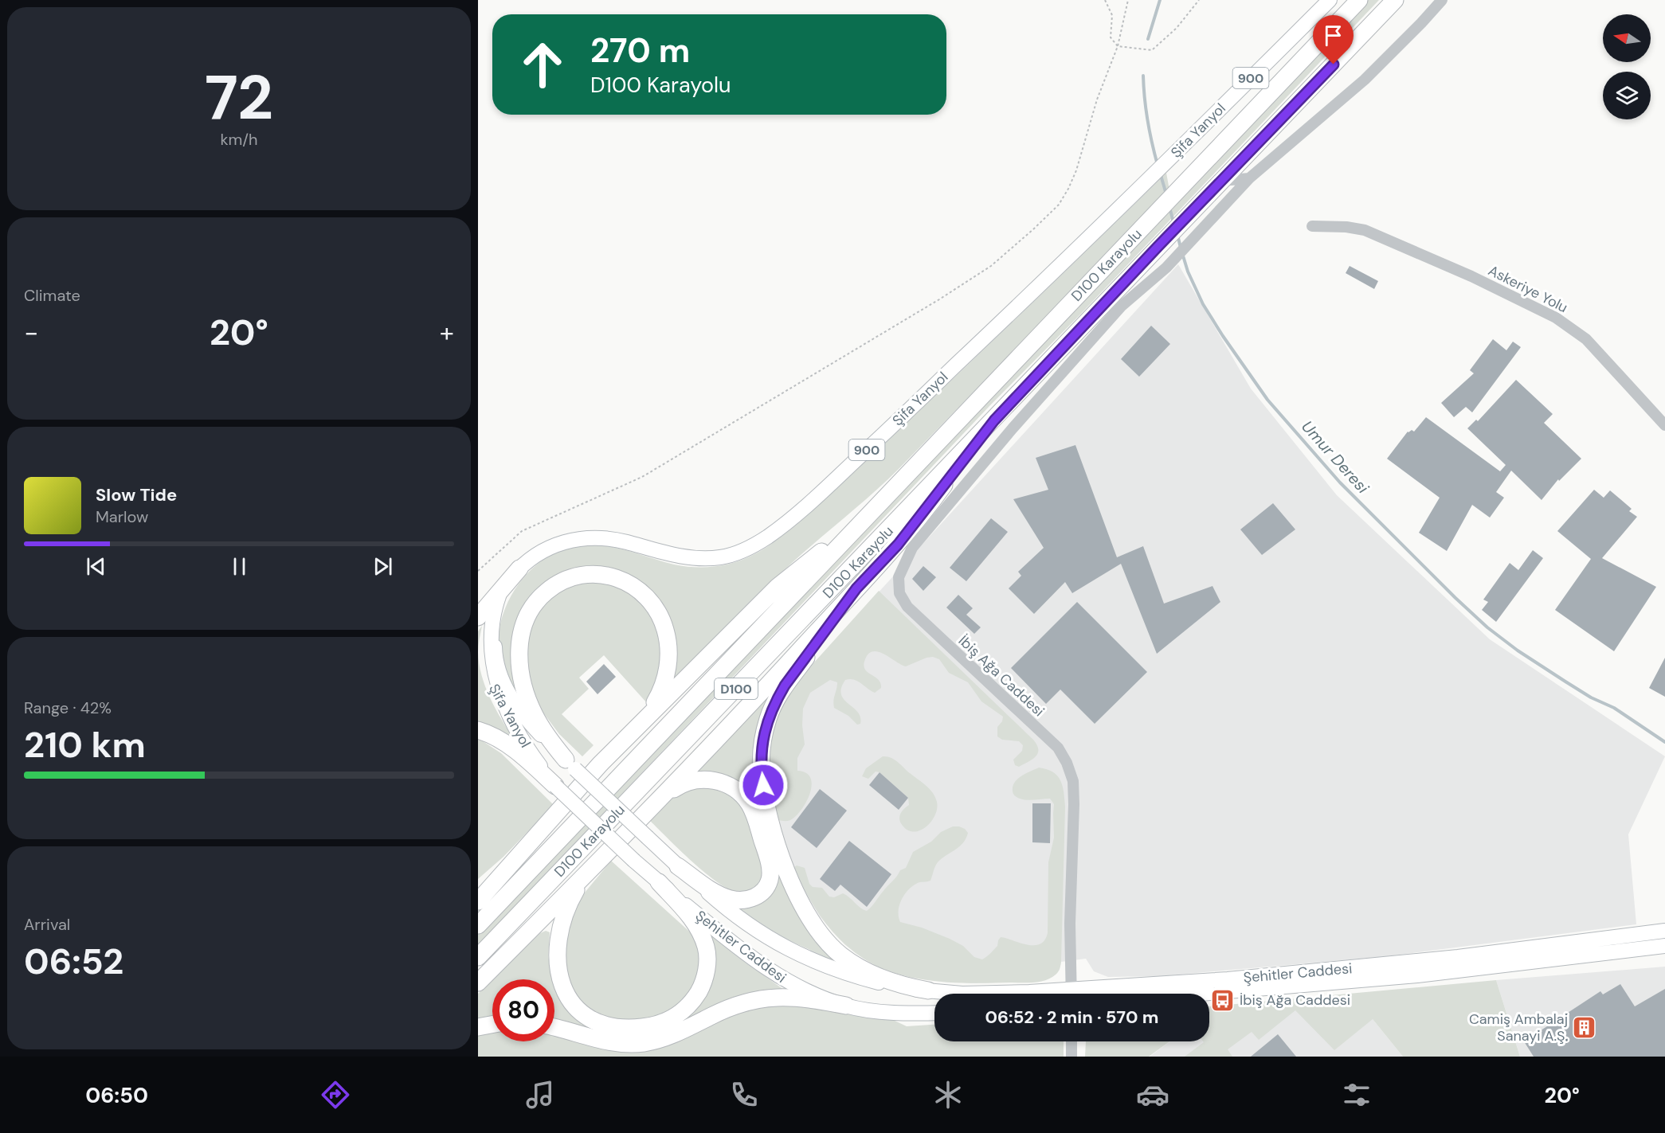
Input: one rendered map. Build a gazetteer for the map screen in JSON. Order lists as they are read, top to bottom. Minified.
{"streets":{"highway":["D100 Karayolu","D100"],"main road":["900","Şifa Yanyol","Şehitler Caddesi"],"street":["Askeriye Yolu","İbiş Ağa Caddesi"]},"crossings":[["Şifa Yanyol","Şehitler Caddesi"]],"water":["Umur Deresi"],"places":{"bus stop":["İbiş Ağa Caddesi"],"building":["Camiş Ambalaj Sanayi A.Ş."]},"north":"left","page":{"tile":[["72","km/h"],"Climate",["Range · 42%","210 km"],["Arrival","06:52"]],"turn":["270 m","D100 Karayolu"],"heat":["−","20°","+"],"song":["Slow Tide","Marlow"],"limit":"80","trip":"06:52 · 2 min · 570 m","tabs":["06:50","20°"]}}
